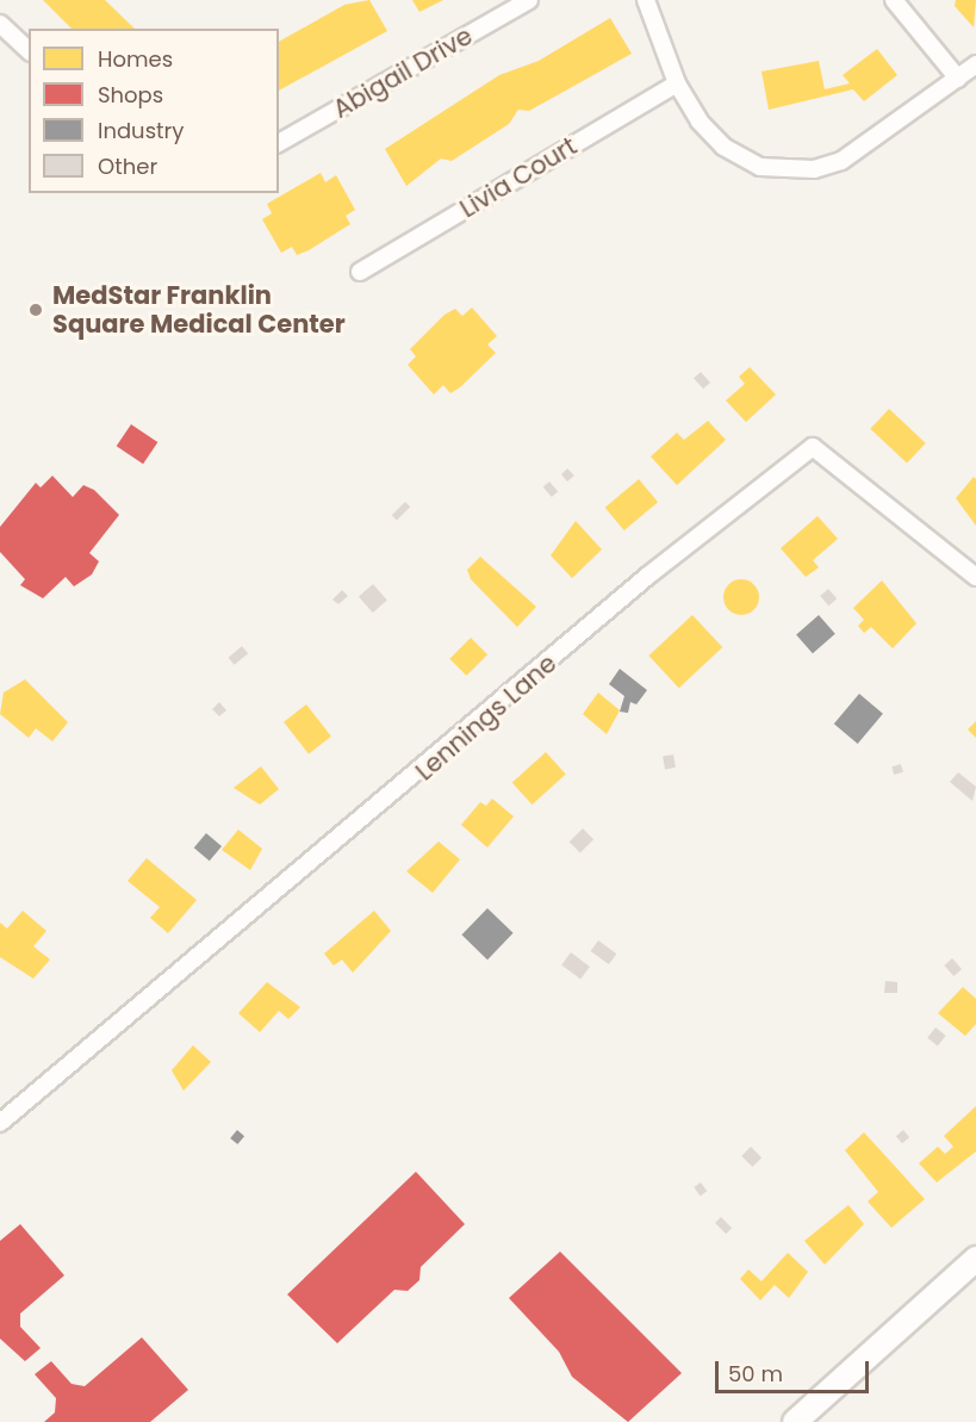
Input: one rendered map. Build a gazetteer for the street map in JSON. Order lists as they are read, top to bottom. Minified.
{"streets":{"street":["Abigail Drive","Livia Court","Lennings Lane"]},"places":["MedStar Franklin Square Medical Center"],"legend":["Homes","Shops","Industry","Other"],"scale_bar":"50 m"}
